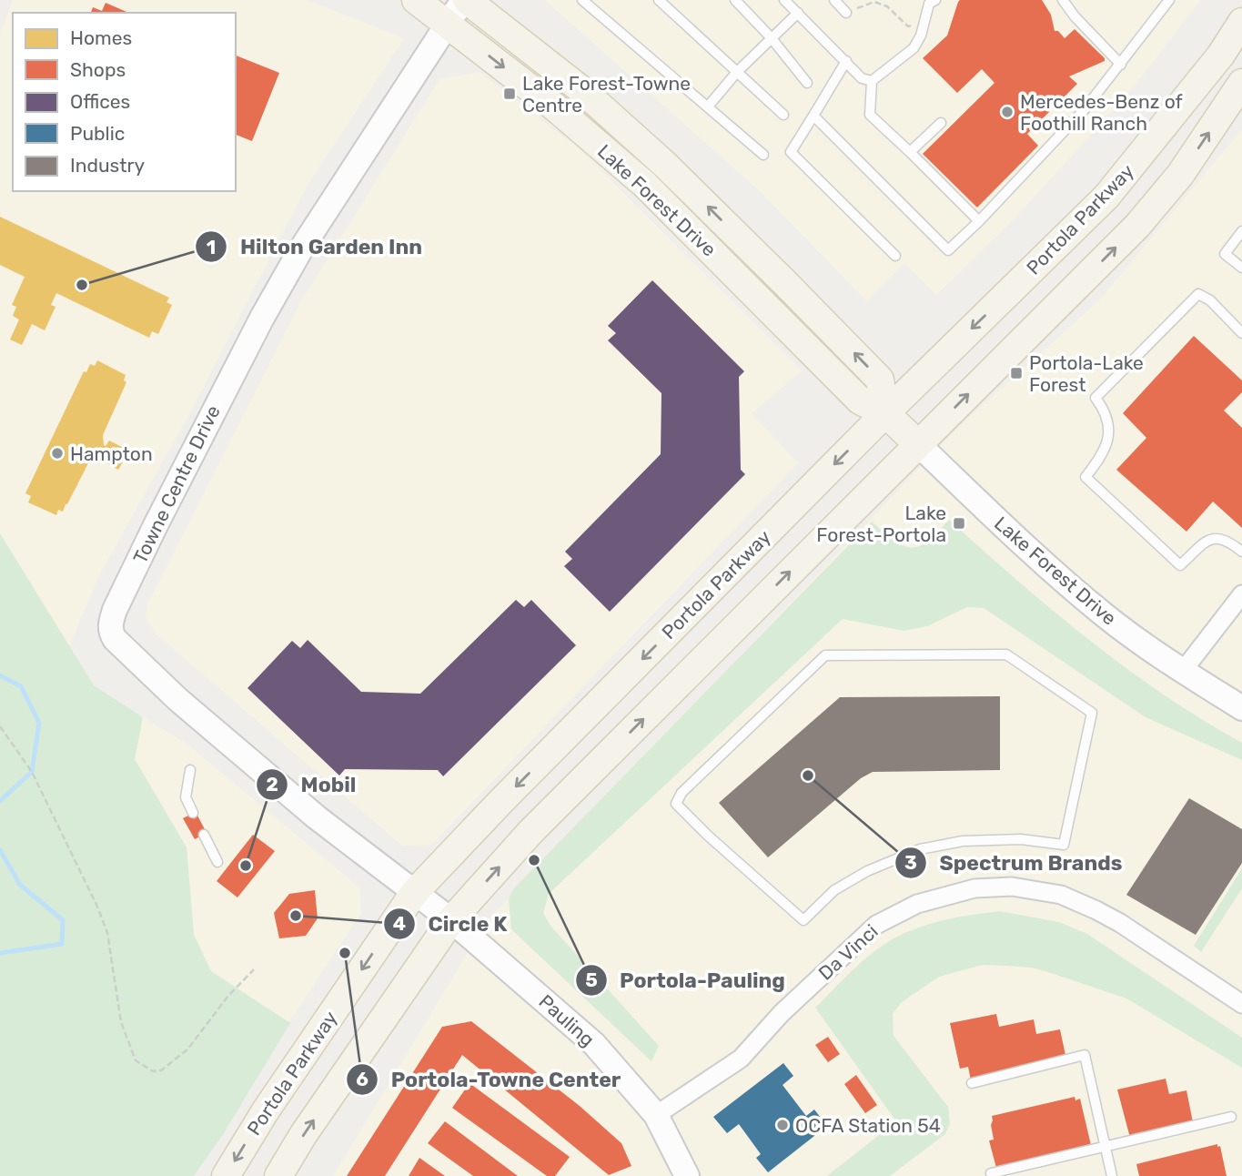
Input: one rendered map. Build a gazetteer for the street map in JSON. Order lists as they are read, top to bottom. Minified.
{"streets":{"main road":["Lake Forest Drive","Portola Parkway","Towne Centre Drive","Pauling"],"street":["Da Vinci"]},"crossings":[["Lake Forest Drive","Portola Parkway"],["Lake Forest Drive","Towne Centre Drive"],["Portola Parkway","Towne Centre Drive"],["Portola Parkway","Pauling"],["Towne Centre Drive","Pauling"],["Da Vinci","Pauling"]],"places":{"transit":["Lake Forest-Towne Centre","Portola-Lake Forest","Lake Forest-Portola"],"other":["Mercedes-Benz of Foothill Ranch","Hilton Garden Inn","Hampton","Spectrum Brands","Portola-Pauling","Mobil","Circle K","Portola-Towne Center","OCFA Station 54"]},"legend":["Homes","Shops","Offices","Public","Industry"]}
